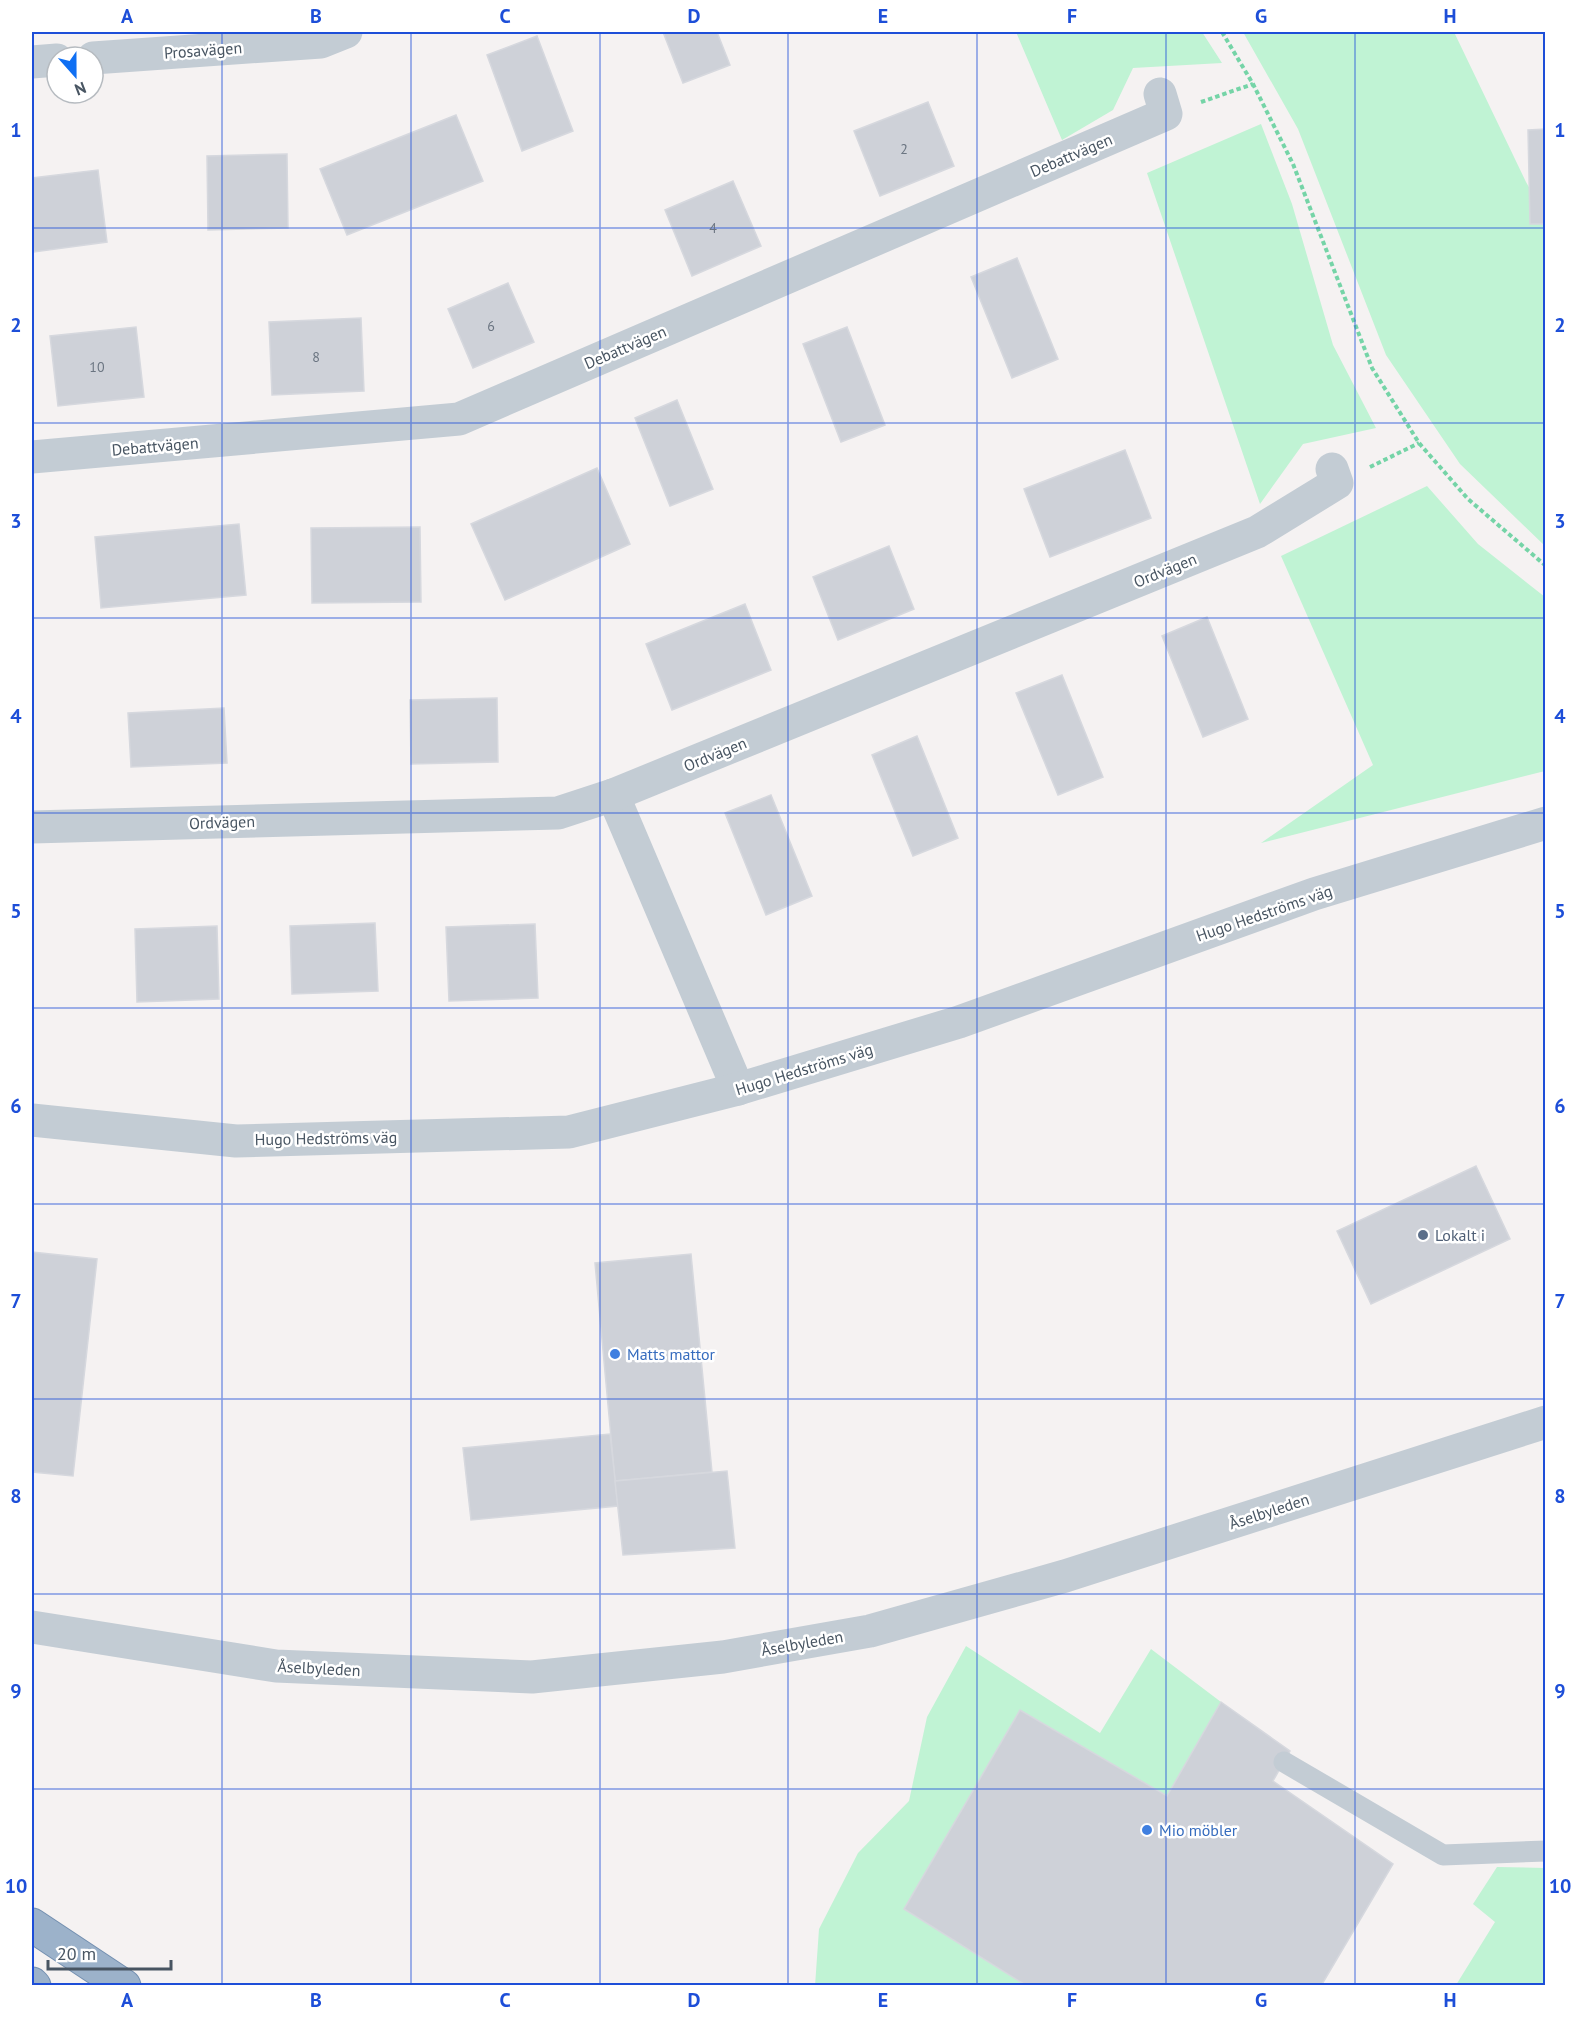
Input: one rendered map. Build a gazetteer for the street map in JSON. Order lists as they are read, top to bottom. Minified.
{"streets":{"street":["Prosavägen","Debattvägen","Ordvägen","Hugo Hedströms väg","Åselbyleden"]},"places":["Lokalt i","Matts mattor","Mio möbler"],"house_numbers":["2","4","6","8","10"],"scale_bar":"20 m","north":"bottom","grid":{"columns":["A","B","C","D","E","F","G","H"],"rows":["1","2","3","4","5","6","7","8","9","10"]}}
